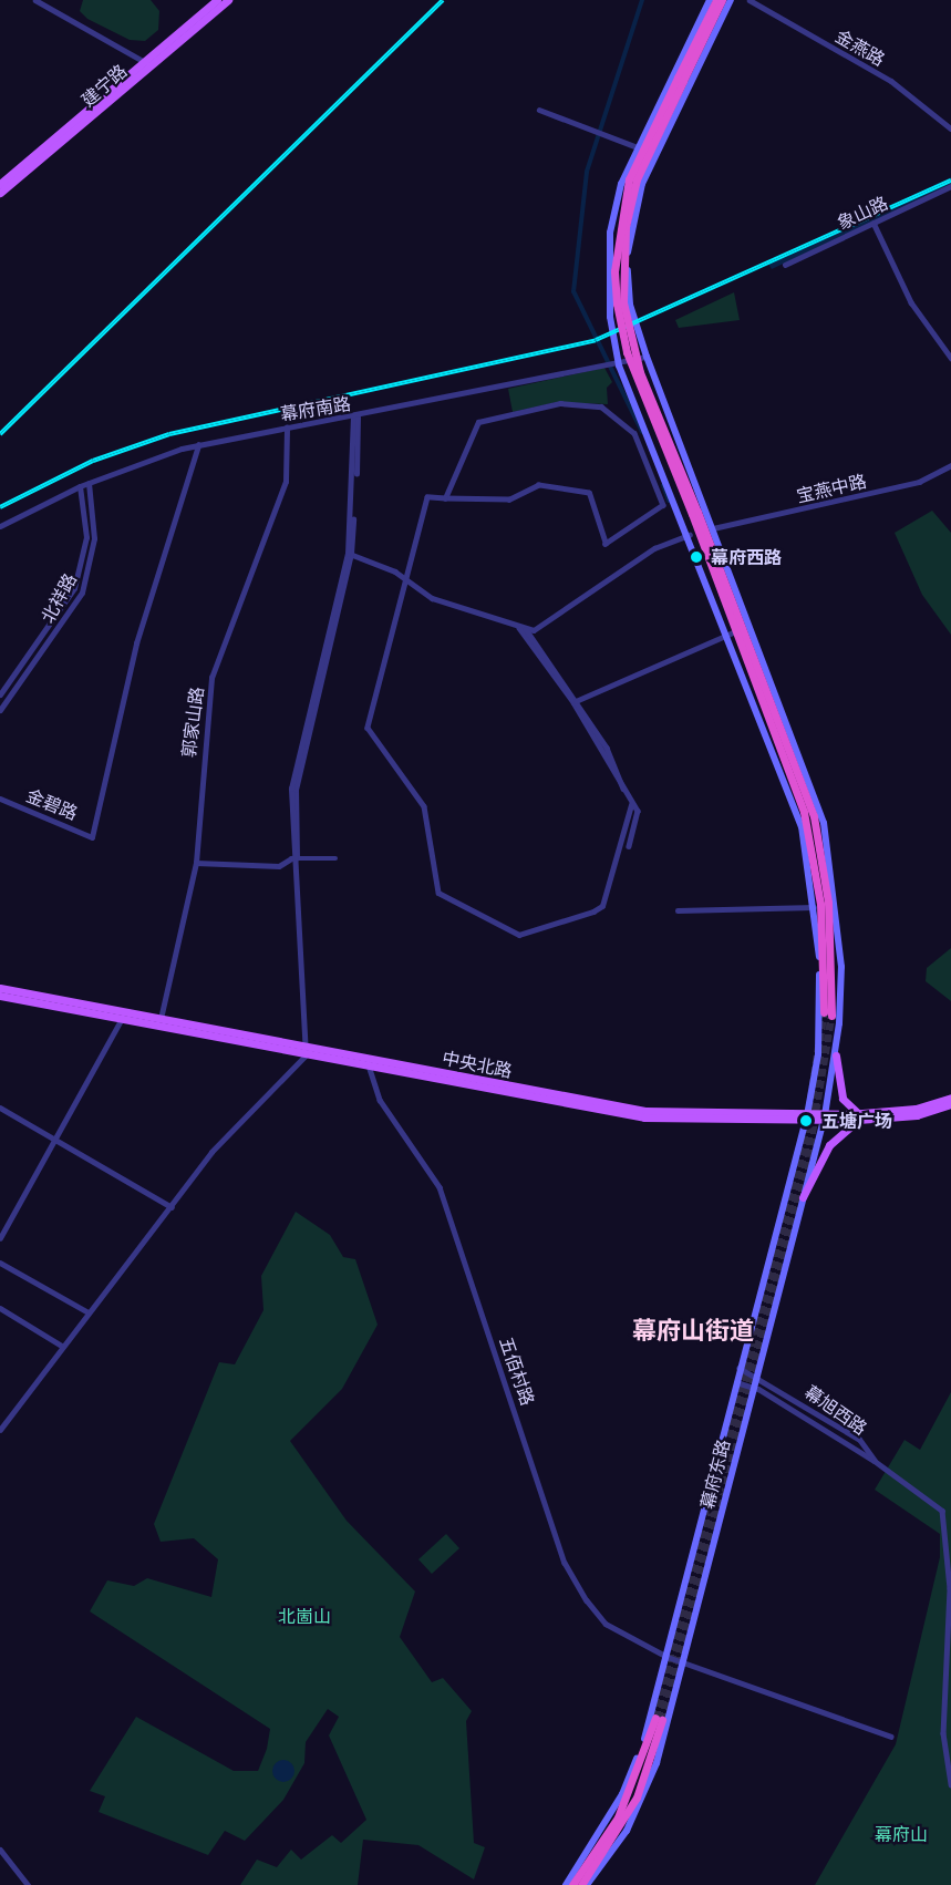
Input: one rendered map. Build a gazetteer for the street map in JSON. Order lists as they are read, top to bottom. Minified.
{"streets":{"main road":["建宁路","中央北路","幕府东路"],"street":["金燕路","象山路","幕府南路","宝燕中路","北祥路","郭家山路","金碧路","五佰村路","幕旭西路"]},"crossings":[["幕府南路","北祥路"],["幕府南路","郭家山路"],["郭家山路","中央北路"],["中央北路","五佰村路"],["中央北路","幕府东路"],["五佰村路","幕府东路"],["幕旭西路","幕府东路"]],"districts":["幕府山街道"],"parks":["北崮山","幕府山"],"places":["幕府西路","五塘广场"]}
